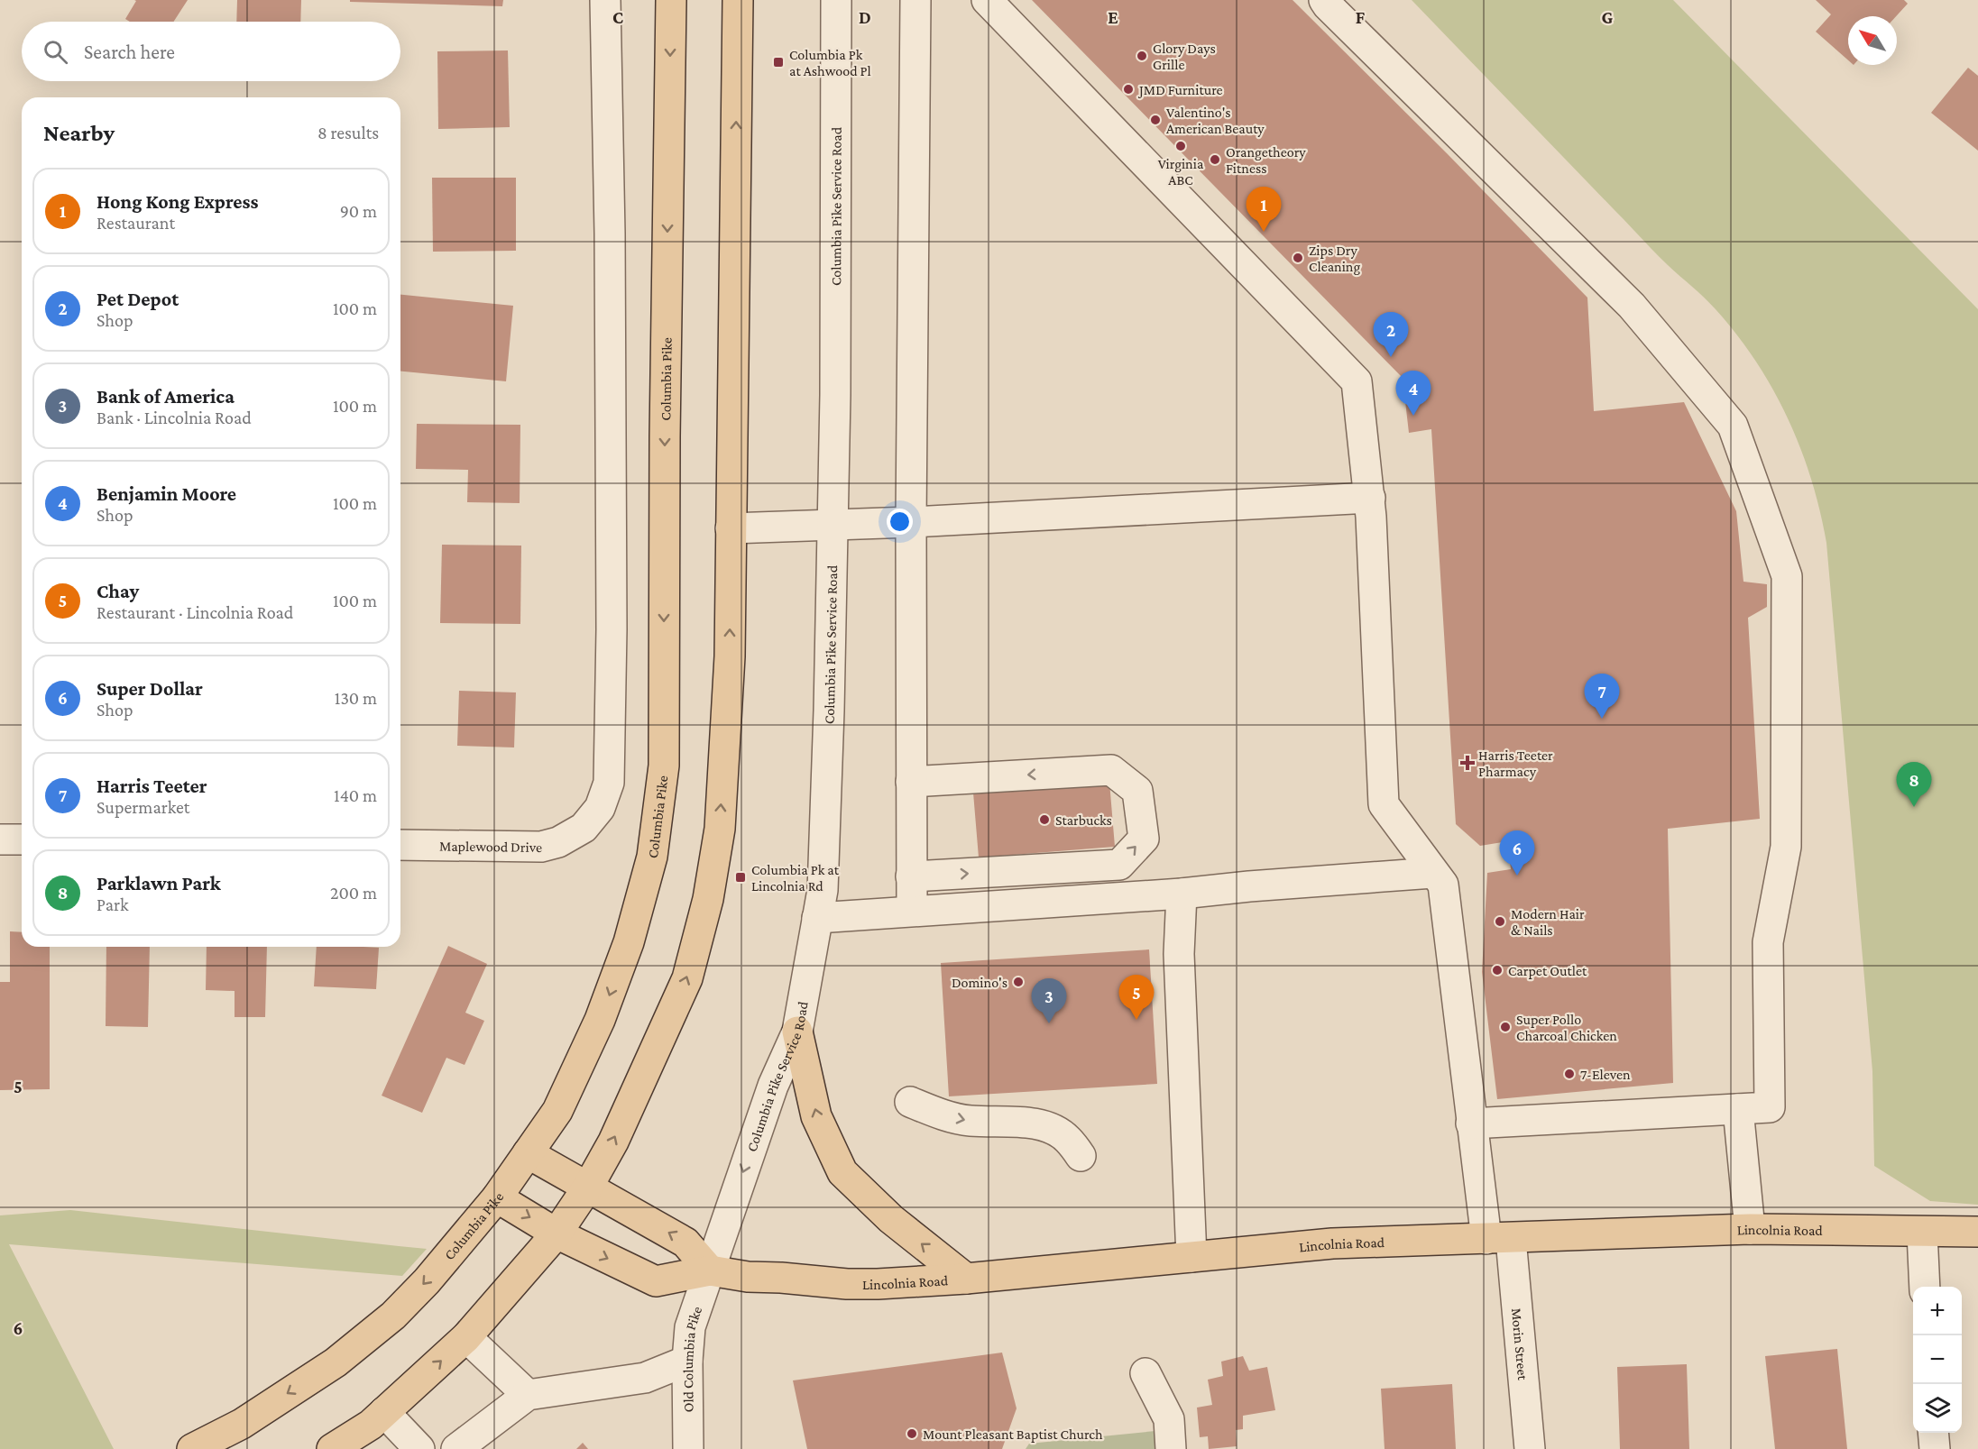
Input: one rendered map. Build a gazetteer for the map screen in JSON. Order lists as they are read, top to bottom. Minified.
{"streets":{"main road":["Columbia Pike","Lincolnia Road"],"street":["Columbia Pike Service Road","Maplewood Drive","Morin Street","Old Columbia Pike"]},"crossings":[["Columbia Pike Service Road","Lincolnia Road"],["Columbia Pike Service Road","Old Columbia Pike"],["Columbia Pike","Lincolnia Road"],["Lincolnia Road","Morin Street"],["Lincolnia Road","Old Columbia Pike"]],"places":{"other":["Glory Days Grille","JMD Furniture","Valentino's American Beauty","Virginia ABC","Orangetheory Fitness","Zips Dry Cleaning","Starbucks","Modern Hair & Nails","Carpet Outlet","Domino's","Super Pollo Charcoal Chicken","7-Eleven","Mount Pleasant Baptist Church"],"transit":["Columbia Pk at Ashwood Pl","Columbia Pk at Lincolnia Rd"],"health":["Harris Teeter Pharmacy"]},"north":"top left","page":{"search":"Search here","heading":["Nearby","8 results"],"list":[{"mark":"1","name":"Hong Kong Express","note":"Restaurant","value":"90 m"},{"mark":"2","name":"Pet Depot","note":"Shop","value":"100 m"},{"mark":"3","name":"Bank of America","note":"Bank · Lincolnia Road","value":"100 m"},{"mark":"4","name":"Benjamin Moore","note":"Shop","value":"100 m"},{"mark":"5","name":"Chay","note":"Restaurant · Lincolnia Road","value":"100 m"},{"mark":"6","name":"Super Dollar","note":"Shop","value":"130 m"},{"mark":"7","name":"Harris Teeter","note":"Supermarket","value":"140 m"},{"mark":"8","name":"Parklawn Park","note":"Park","value":"200 m"}],"pins":["1","2","4","7","8","6","5","3"],"map_buttons":["+","−"]},"grid":{"columns":["C","D","E","F","G"],"rows":["5","6"]}}
